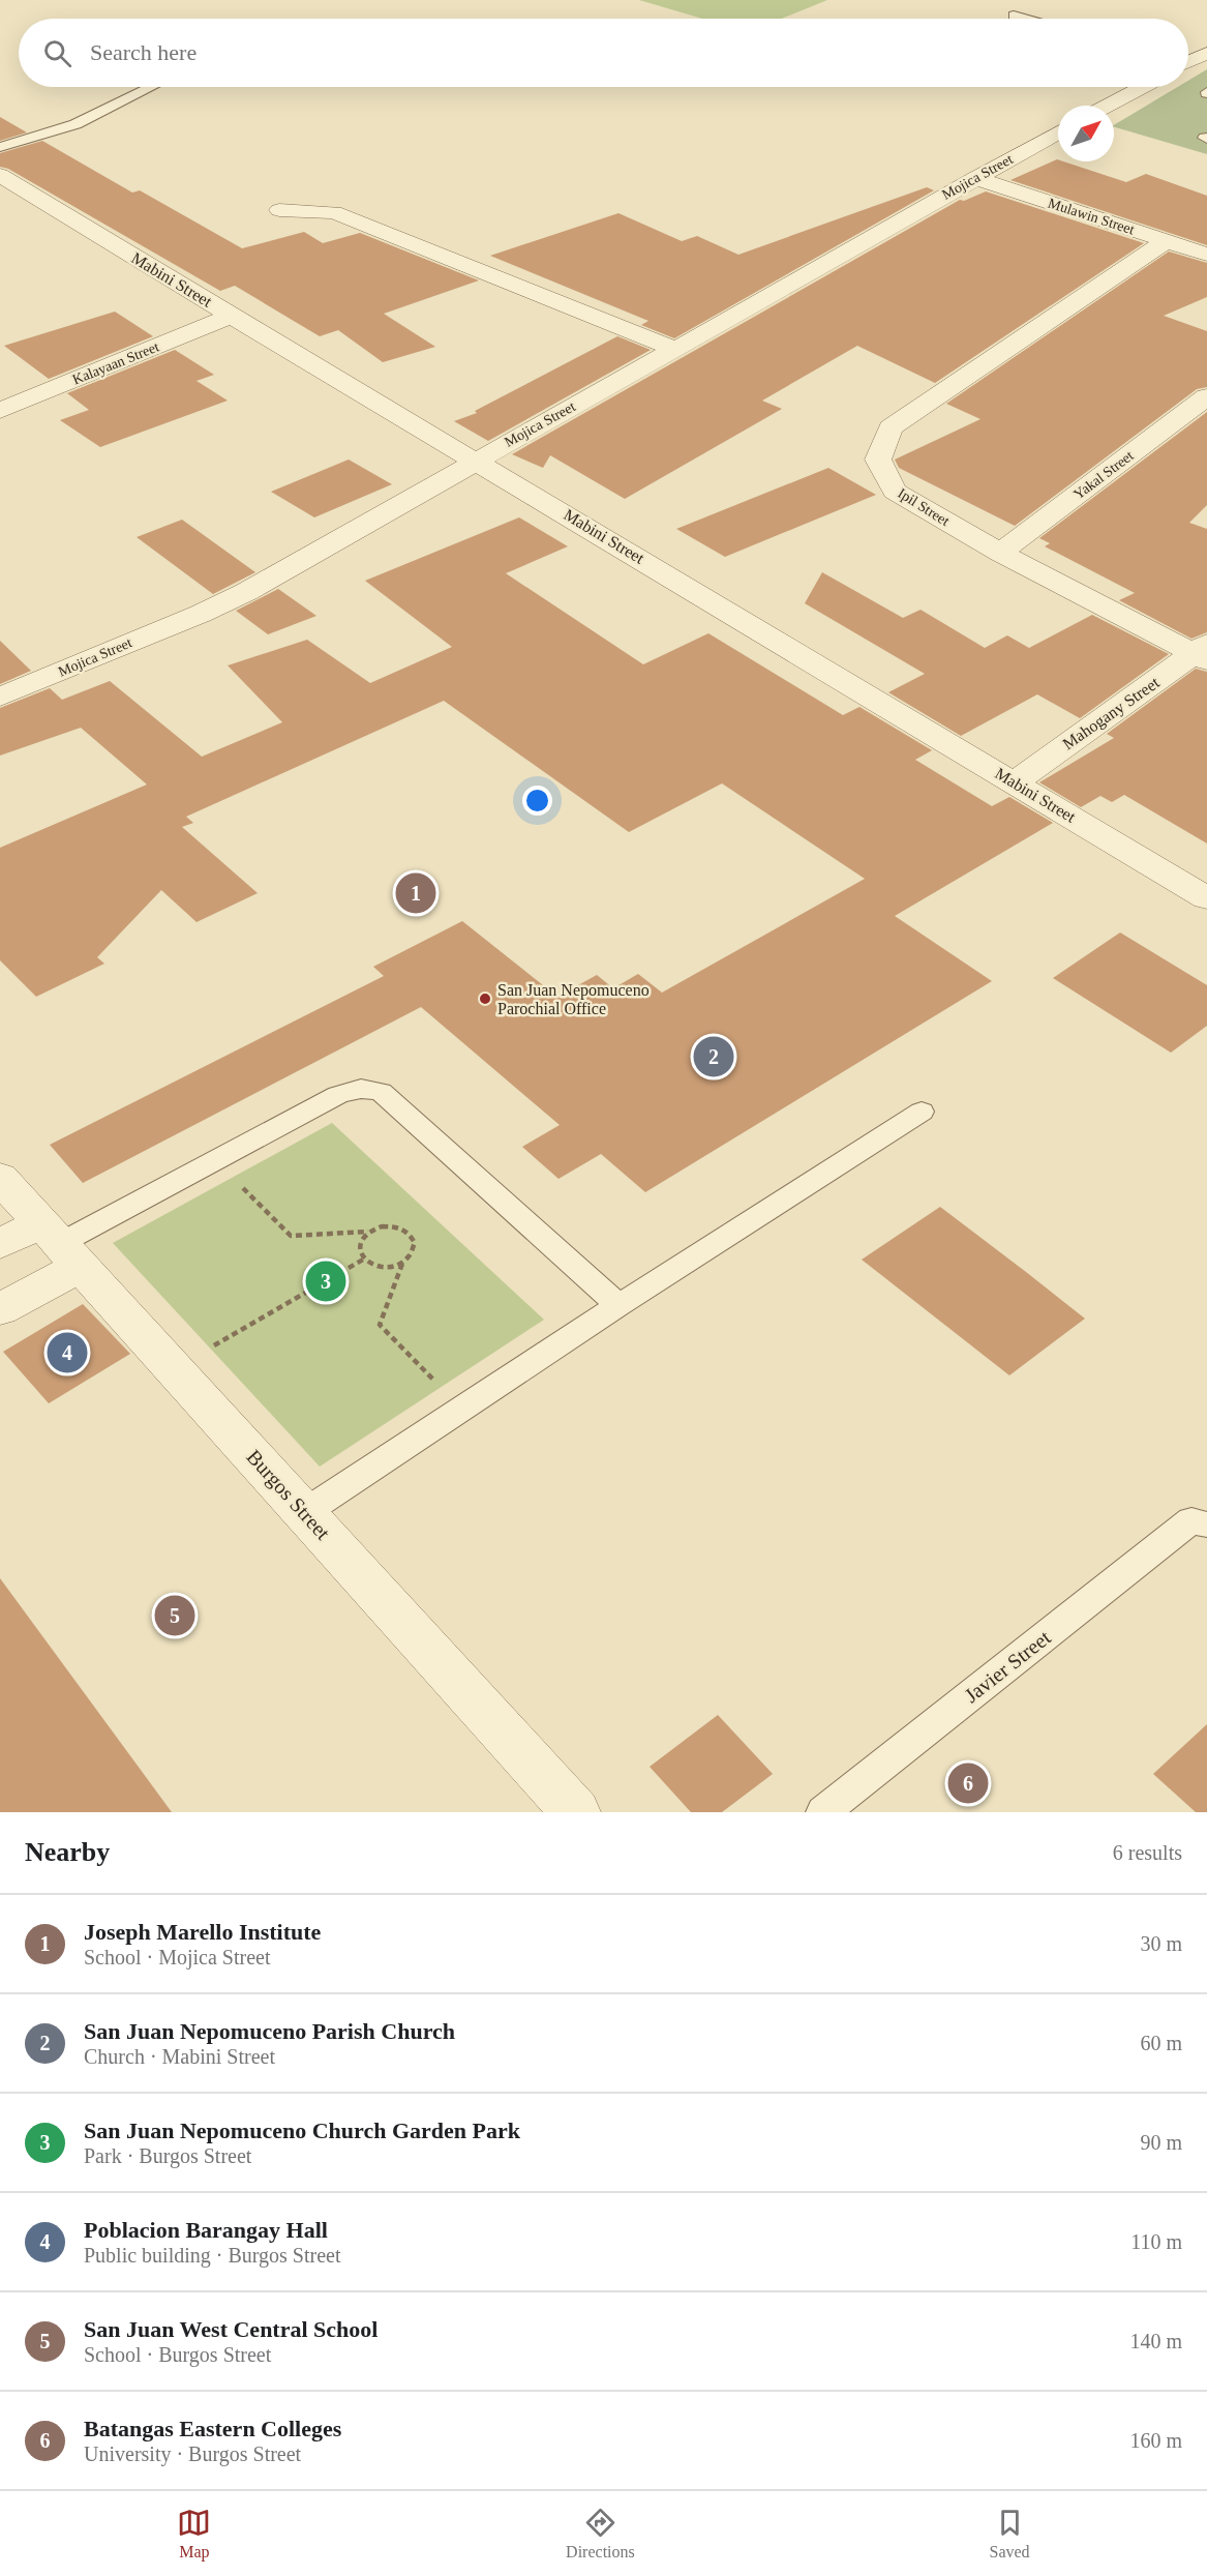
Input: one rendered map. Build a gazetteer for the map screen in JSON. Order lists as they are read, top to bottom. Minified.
{"streets":{"street":["Mojica Street","Mulawin Street","Mabini Street","Kalayaan Street","Yakal Street","Ipil Street","Mahogany Street","Burgos Street"],"lane":["Javier Street"]},"crossings":[["Mojica Street","Mulawin Street"],["Mojica Street","Mabini Street"],["Mulawin Street","Ipil Street"],["Mabini Street","Kalayaan Street"],["Mabini Street","Mahogany Street"],["Yakal Street","Ipil Street"],["Ipil Street","Mahogany Street"]],"places":["San Juan Nepomuceno Parochial Office"],"north":"top right","page":{"search":"Search here","pins":["1","2","3","4","5","6"],"heading":["Nearby","6 results"],"list":[{"mark":"1","name":"Joseph Marello Institute","note":"School · Mojica Street","value":"30 m"},{"mark":"2","name":"San Juan Nepomuceno Parish Church","note":"Church · Mabini Street","value":"60 m"},{"mark":"3","name":"San Juan Nepomuceno Church Garden Park","note":"Park · Burgos Street","value":"90 m"},{"mark":"4","name":"Poblacion Barangay Hall","note":"Public building · Burgos Street","value":"110 m"},{"mark":"5","name":"San Juan West Central School","note":"School · Burgos Street","value":"140 m"},{"mark":"6","name":"Batangas Eastern Colleges","note":"University · Burgos Street","value":"160 m"}],"nav":["Map","Directions","Saved"]}}
